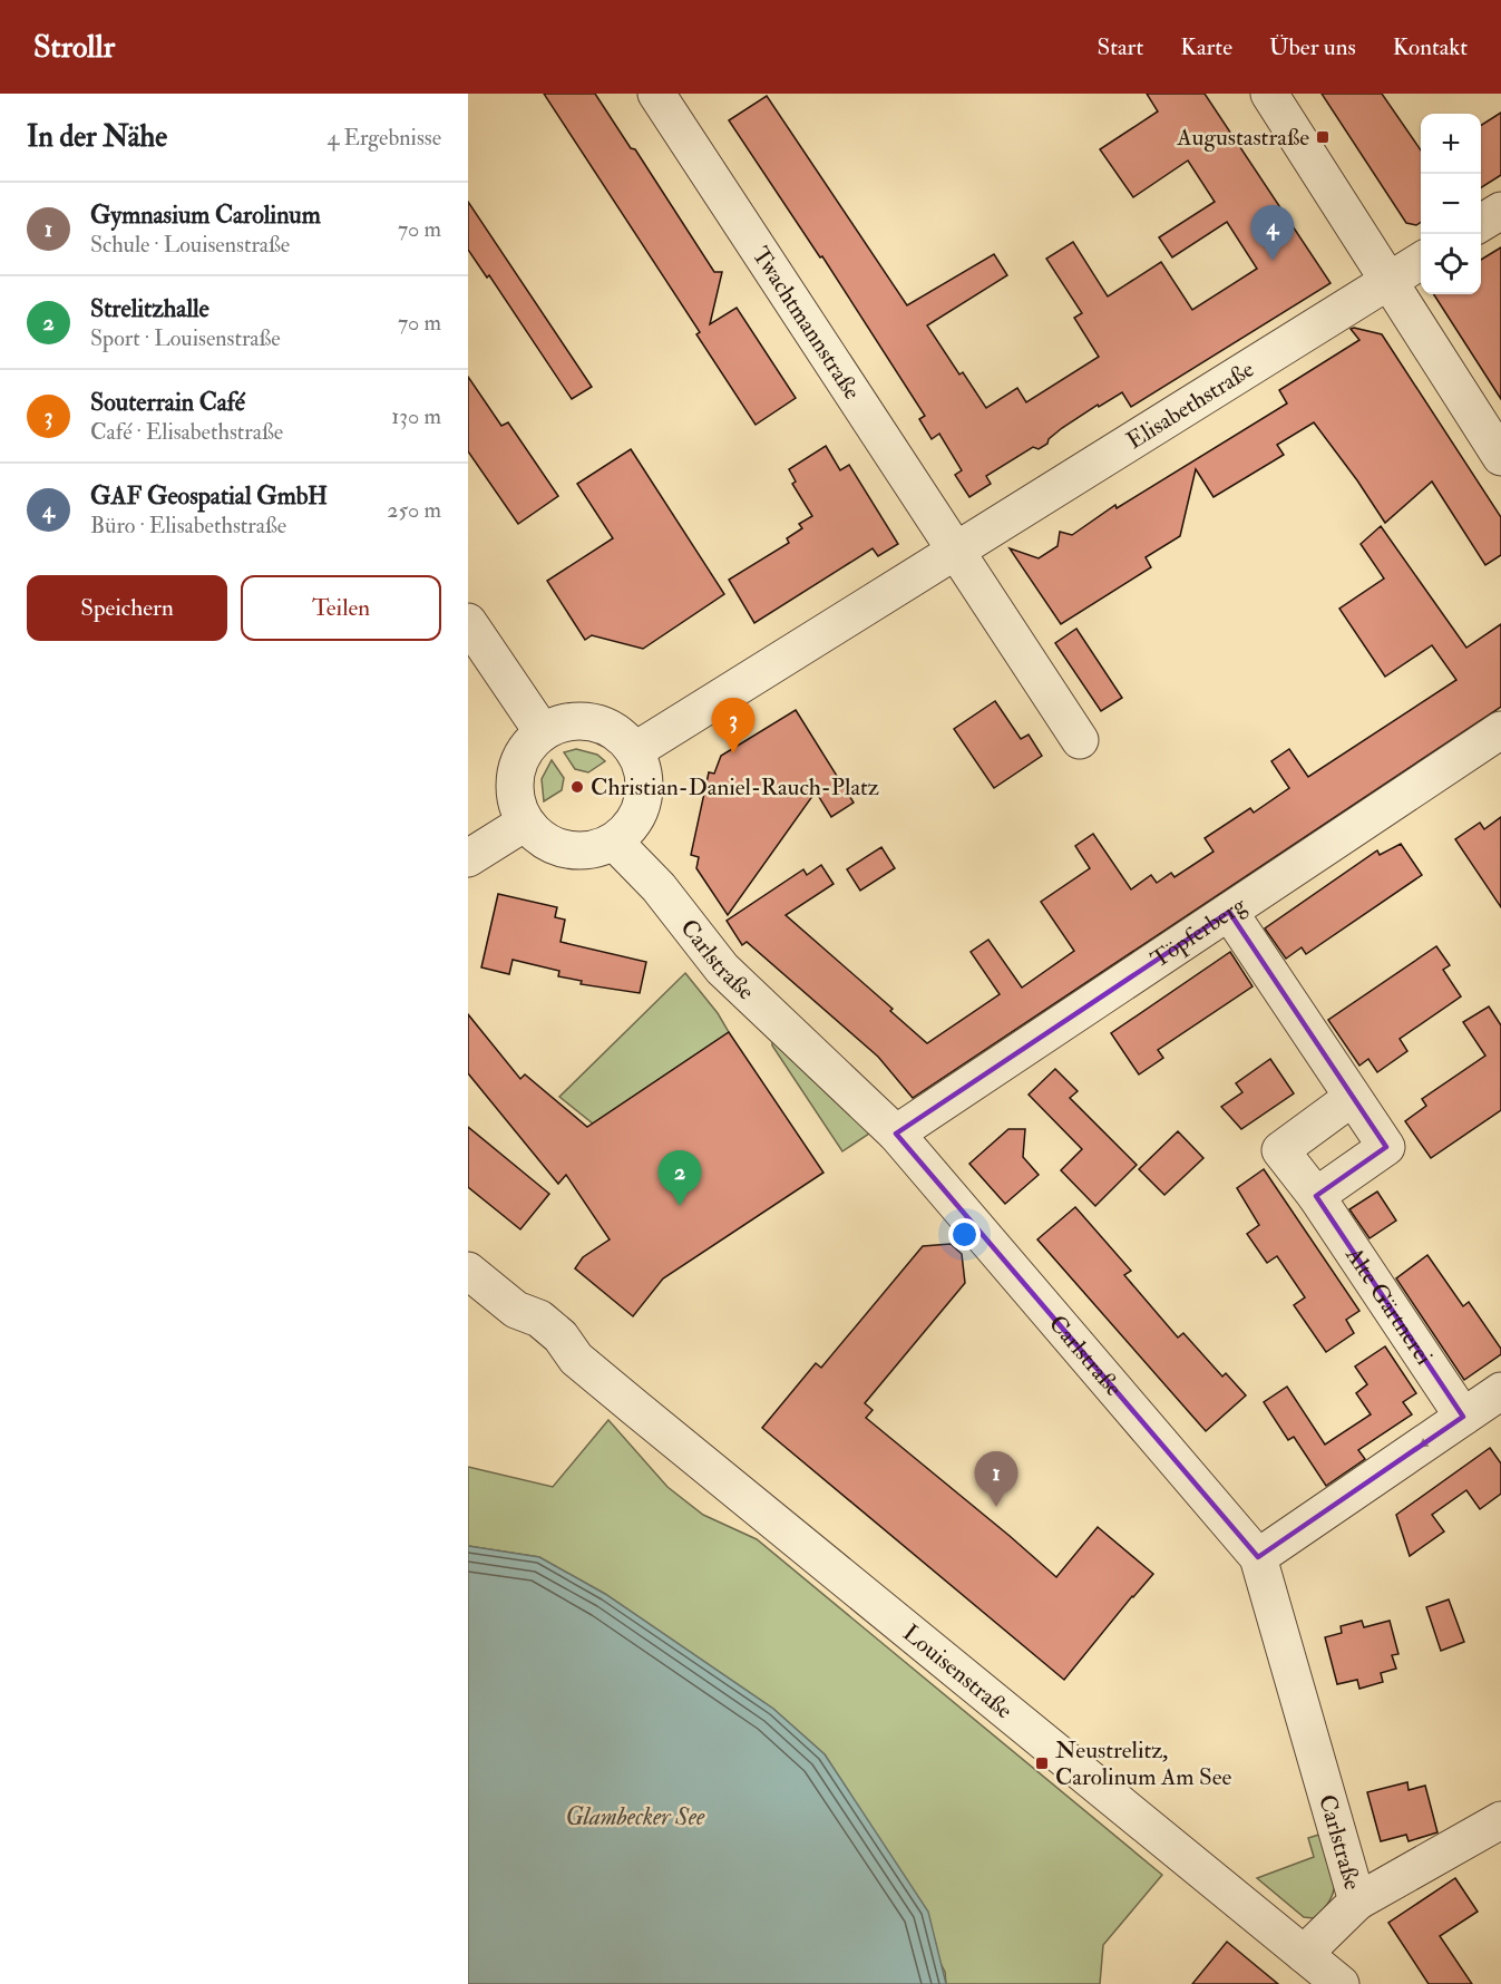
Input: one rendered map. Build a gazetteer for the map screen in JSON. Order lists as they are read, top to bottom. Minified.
{"streets":{"street":["Twachtmannstraße","Elisabethstraße","Töpferberg","Carlstraße","Alte Gärtnerei","Louisenstraße"]},"crossings":[["Twachtmannstraße","Elisabethstraße"],["Elisabethstraße","Carlstraße"],["Töpferberg","Carlstraße"],["Carlstraße","Louisenstraße"]],"water":["Glambecker See"],"places":{"transit":["Augustastraße","Neustrelitz, Carolinum Am See"],"other":["Christian-Daniel-Rauch-Platz"]},"page":{"header":"Strollr","nav":["Start","Karte","Über uns","Kontakt"],"heading":["In der Nähe","4 Ergebnisse"],"map_buttons":["+","−"],"list":[{"mark":"1","name":"Gymnasium Carolinum","note":"Schule · Louisenstraße","value":"70 m"},{"mark":"2","name":"Strelitzhalle","note":"Sport · Louisenstraße","value":"70 m"},{"mark":"3","name":"Souterrain Café","note":"Café · Elisabethstraße","value":"130 m"},{"mark":"4","name":"GAF Geospatial GmbH","note":"Büro · Elisabethstraße","value":"250 m"}],"pins":["4","3","2","1"],"buttons":["Speichern","Teilen"]}}
